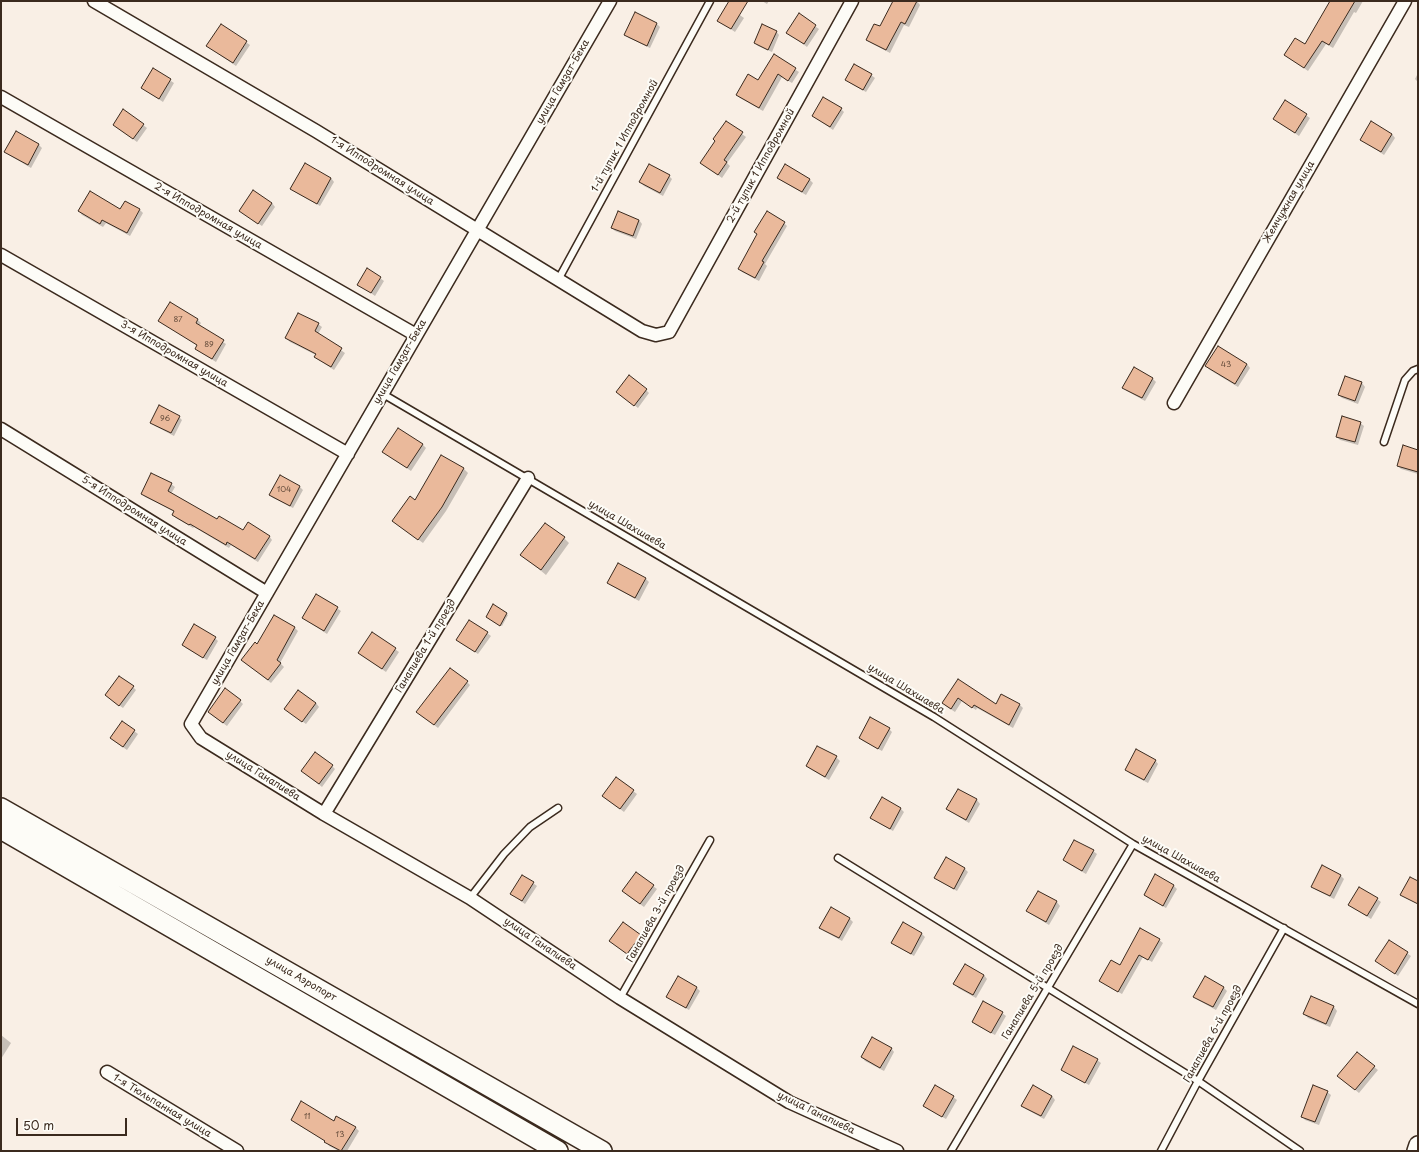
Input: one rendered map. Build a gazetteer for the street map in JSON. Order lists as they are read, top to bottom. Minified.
{"streets":{"main road":["улица Аэропорт"],"street":["улица Гамзат-Бека","2-й тупик 1 Ипподромной","1-я Ипподромная улица","Жемчужная улица","2-я Ипподромная улица","3-я Ипподромная улица","5-я Ипподромная улица","Ганапиева 1-й проезд","улица Ганапиева","1-я Тюльпанная улица"],"lane":["1-й тупик 1 Ипподромной","улица Шахшаева","Ганапиева 3-й проезд","Ганапиева 5-й проезд","Ганапиева 6-й проезд"]},"crossings":[["улица Гамзат-Бека","1-я Ипподромная улица"],["улица Гамзат-Бека","2-я Ипподромная улица"],["улица Гамзат-Бека","3-я Ипподромная улица"],["улица Гамзат-Бека","5-я Ипподромная улица"],["улица Гамзат-Бека","улица Шахшаева"],["улица Гамзат-Бека","улица Ганапиева"],["1-й тупик 1 Ипподромной","1-я Ипподромная улица"],["2-й тупик 1 Ипподромной","1-я Ипподромная улица"],["улица Шахшаева","Ганапиева 1-й проезд"],["улица Шахшаева","Ганапиева 5-й проезд"],["улица Шахшаева","Ганапиева 6-й проезд"],["Ганапиева 1-й проезд","улица Ганапиева"],["улица Ганапиева","Ганапиева 3-й проезд"]],"house_numbers":["87","89","43","96","104","11","13"],"scale_bar":"50 m"}
